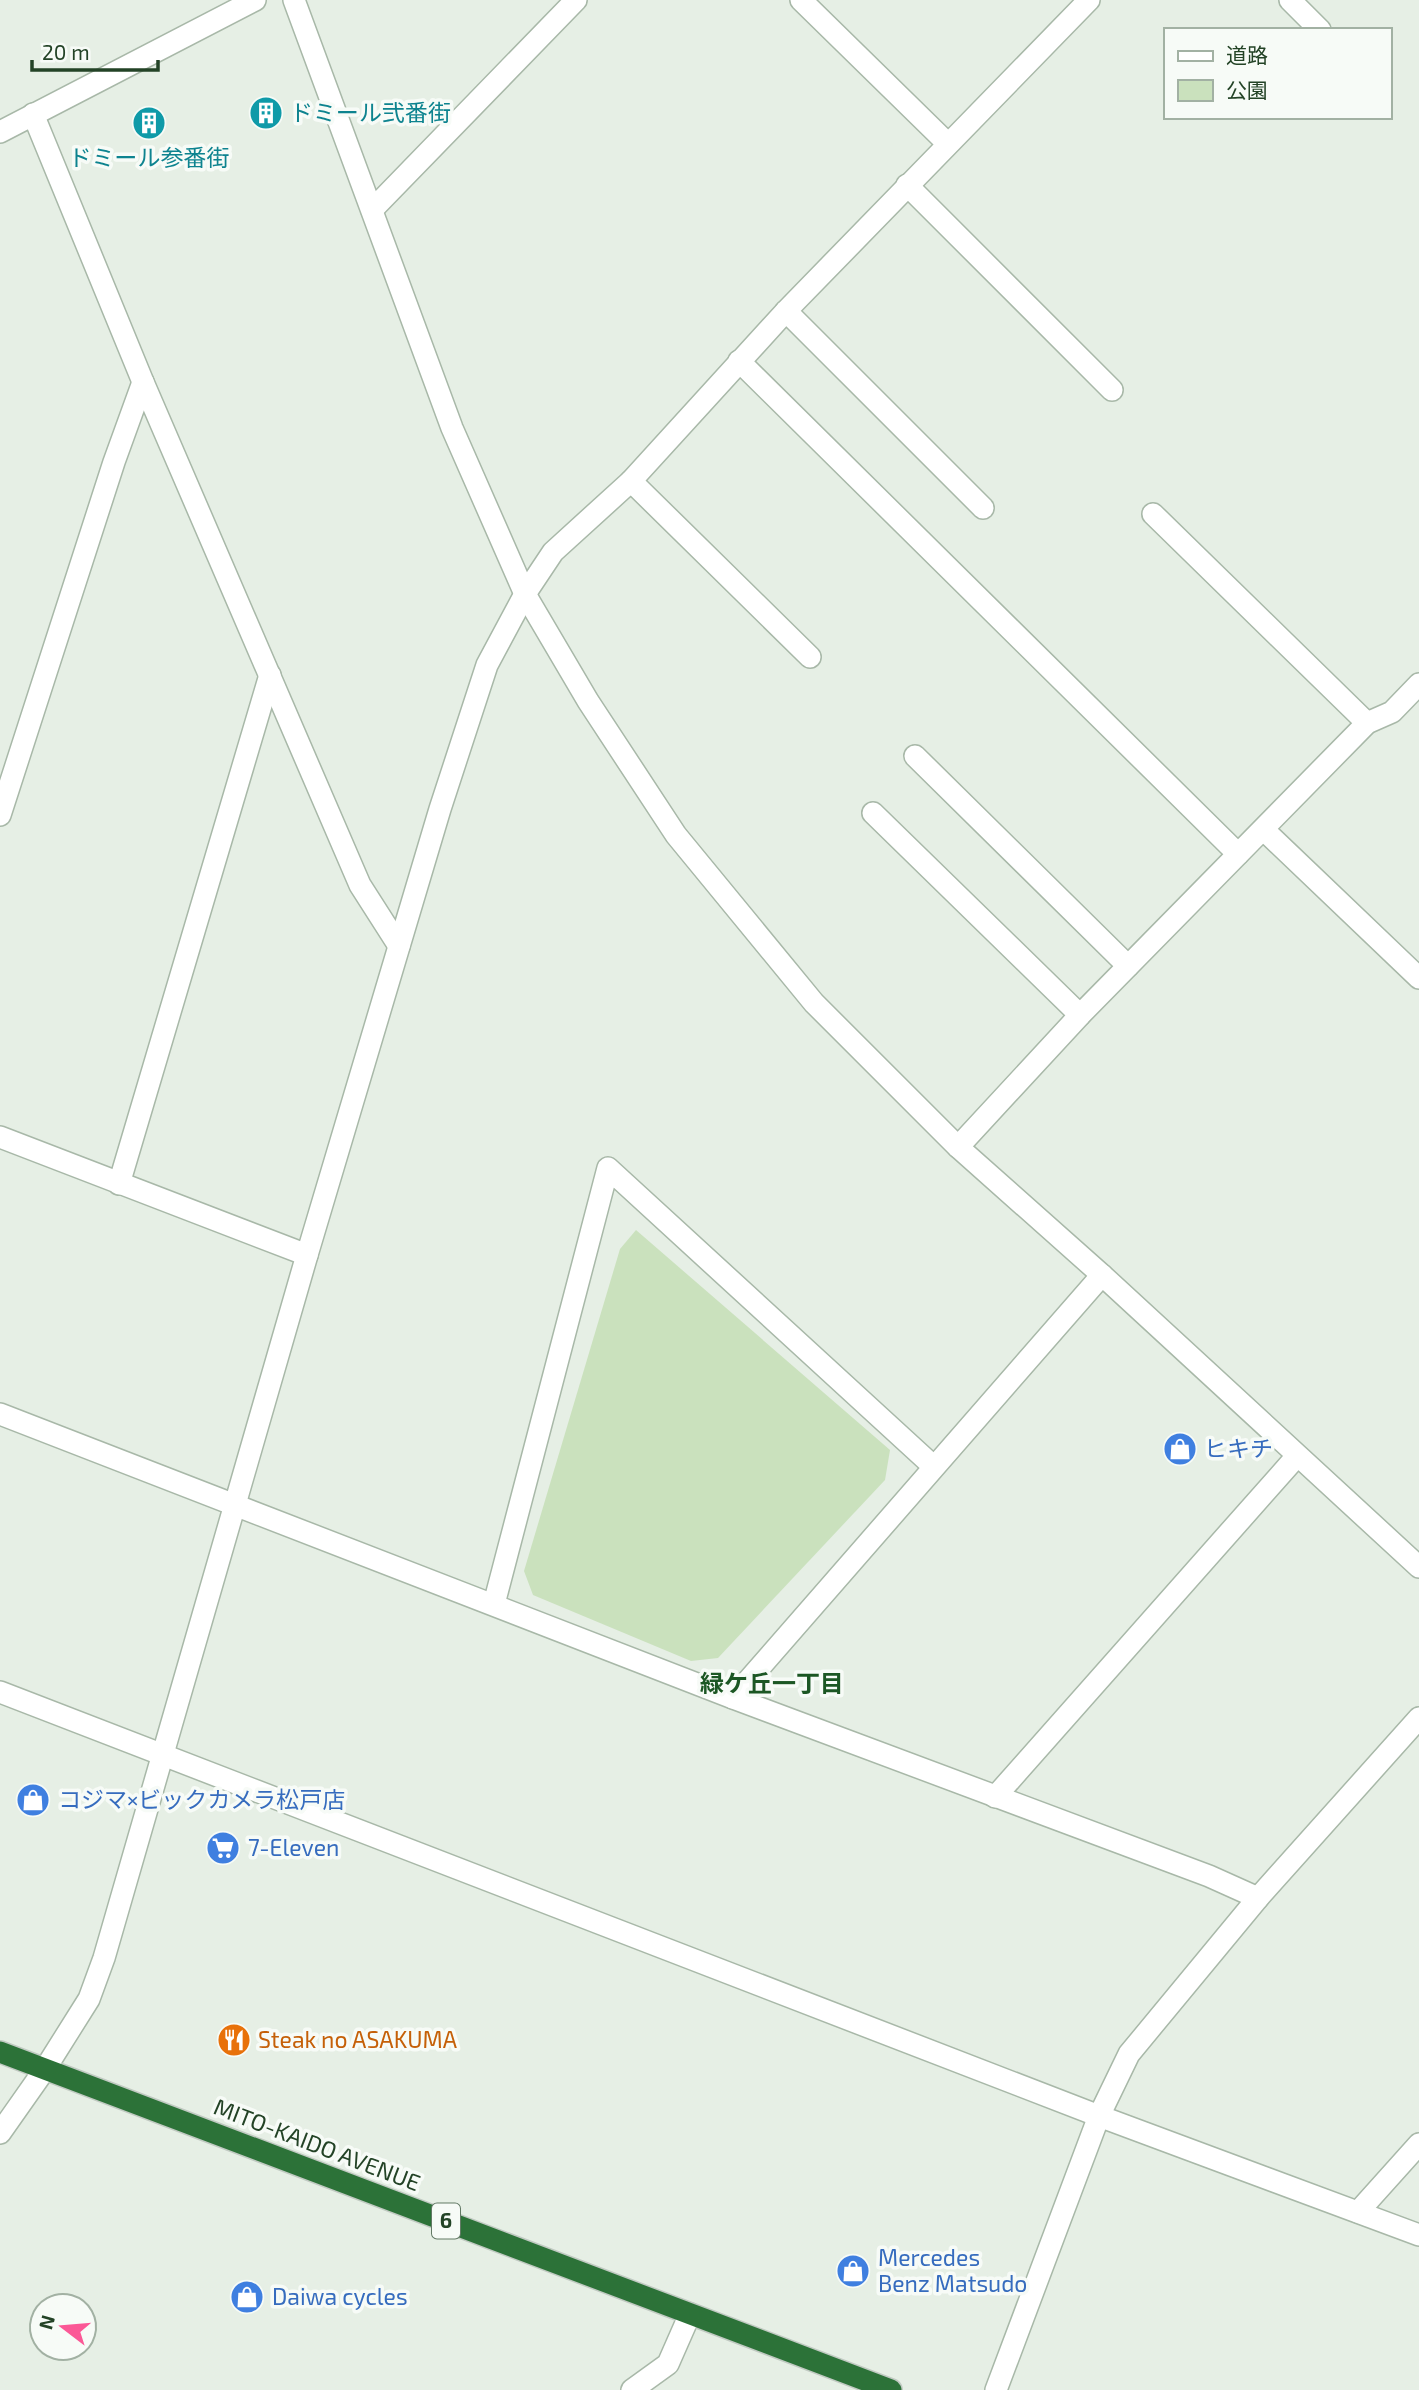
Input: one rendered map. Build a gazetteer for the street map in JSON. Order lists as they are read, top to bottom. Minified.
{"streets":{"highway":["MITO-KAIDO AVENUE","6"]},"districts":["緑ケ丘一丁目"],"places":{"building":["ドミール弐番街","ドミール参番街"],"shop":["ヒキチ","コジマ×ビックカメラ松戸店","Mercedes Benz Matsudo","Daiwa cycles"],"supermarket":["7-Eleven"],"restaurant":["Steak no ASAKUMA"]},"legend":["道路","公園"],"scale_bar":"20 m","north":"left"}
